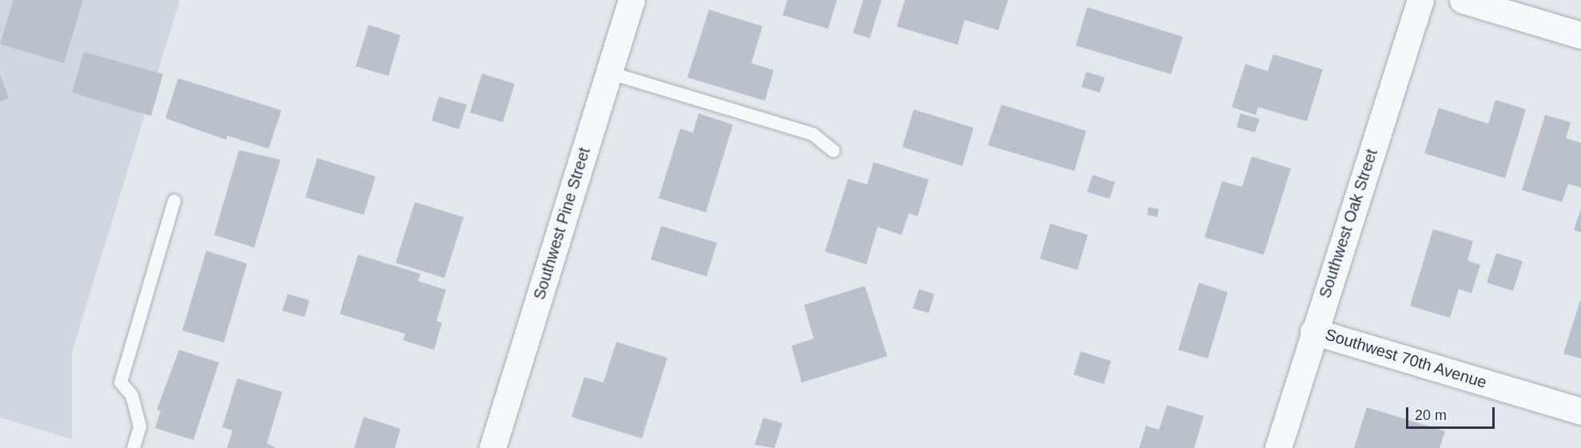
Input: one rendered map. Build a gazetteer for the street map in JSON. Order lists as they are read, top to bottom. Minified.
{"streets":{"street":["Southwest Pine Street","Southwest Oak Street","Southwest 70th Avenue"]},"crossings":[["Southwest Oak Street","Southwest 70th Avenue"]],"scale_bar":"20 m"}
